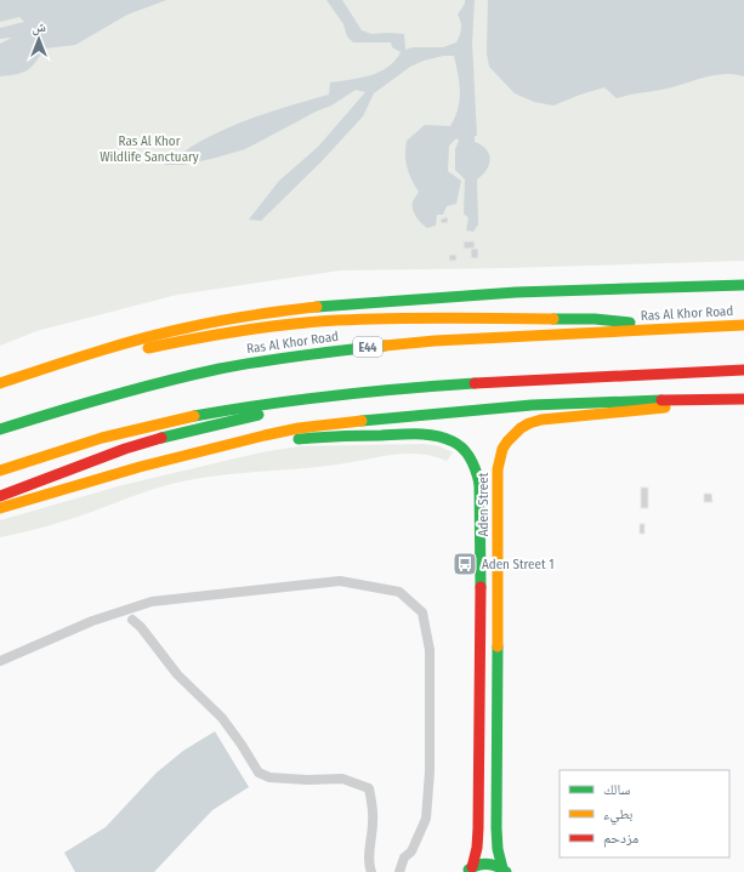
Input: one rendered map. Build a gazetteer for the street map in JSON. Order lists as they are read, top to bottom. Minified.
{"streets":{"main road":["Ras Al Khor Road","E44","Aden Street"]},"parks":["Ras Al Khor Wildlife Sanctuary"],"places":{"bus stop":["Aden Street 1"]},"legend":["سالك","بطيء","مزدحم"],"north":"top"}
